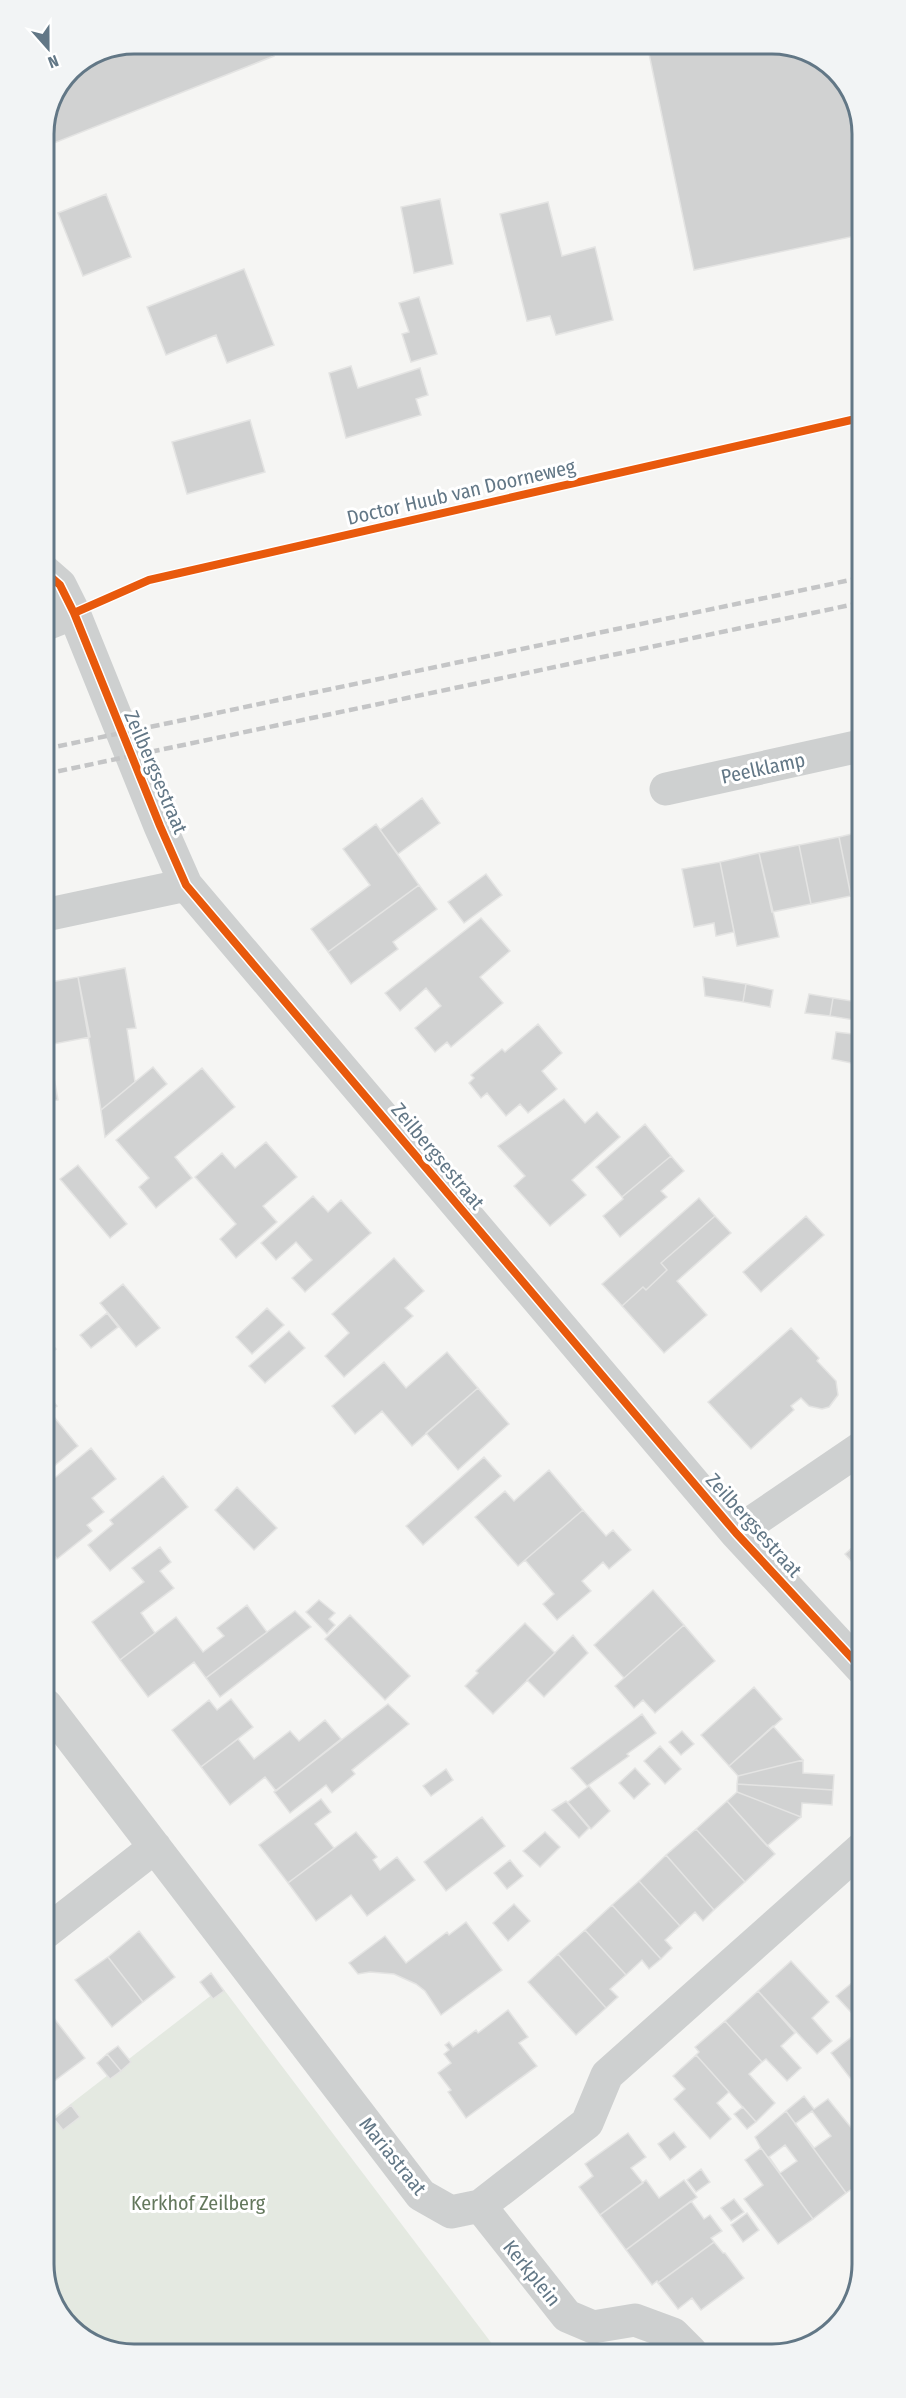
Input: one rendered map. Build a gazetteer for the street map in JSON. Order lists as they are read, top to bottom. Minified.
{"streets":{"street":["Peelklamp","Zeilbergsestraat","Mariastraat","Kerkplein"],"cycle path":["Doctor Huub van Doorneweg"]},"crossings":[["Mariastraat","Kerkplein"]],"parks":["Kerkhof Zeilberg"],"north":"bottom"}
